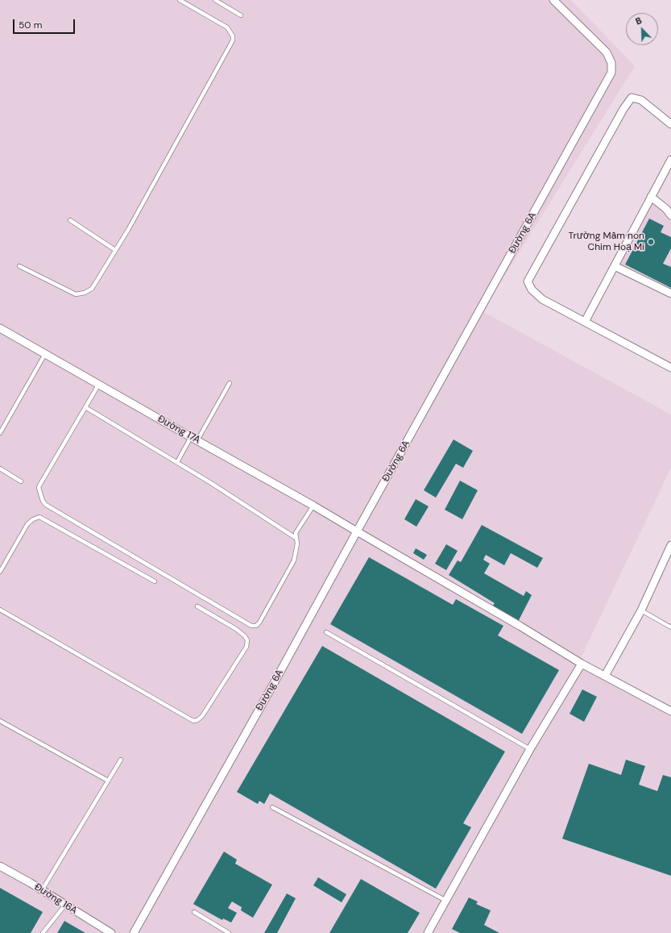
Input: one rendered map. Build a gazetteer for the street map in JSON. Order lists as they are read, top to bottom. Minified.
{"streets":{"street":["Đường 6A","Đường 17A","Đường 16A"]},"crossings":[["Đường 6A","Đường 17A"]],"places":["Trường Mầm non Chim Hoạ Mi"],"scale_bar":"50 m","north":"top left"}
